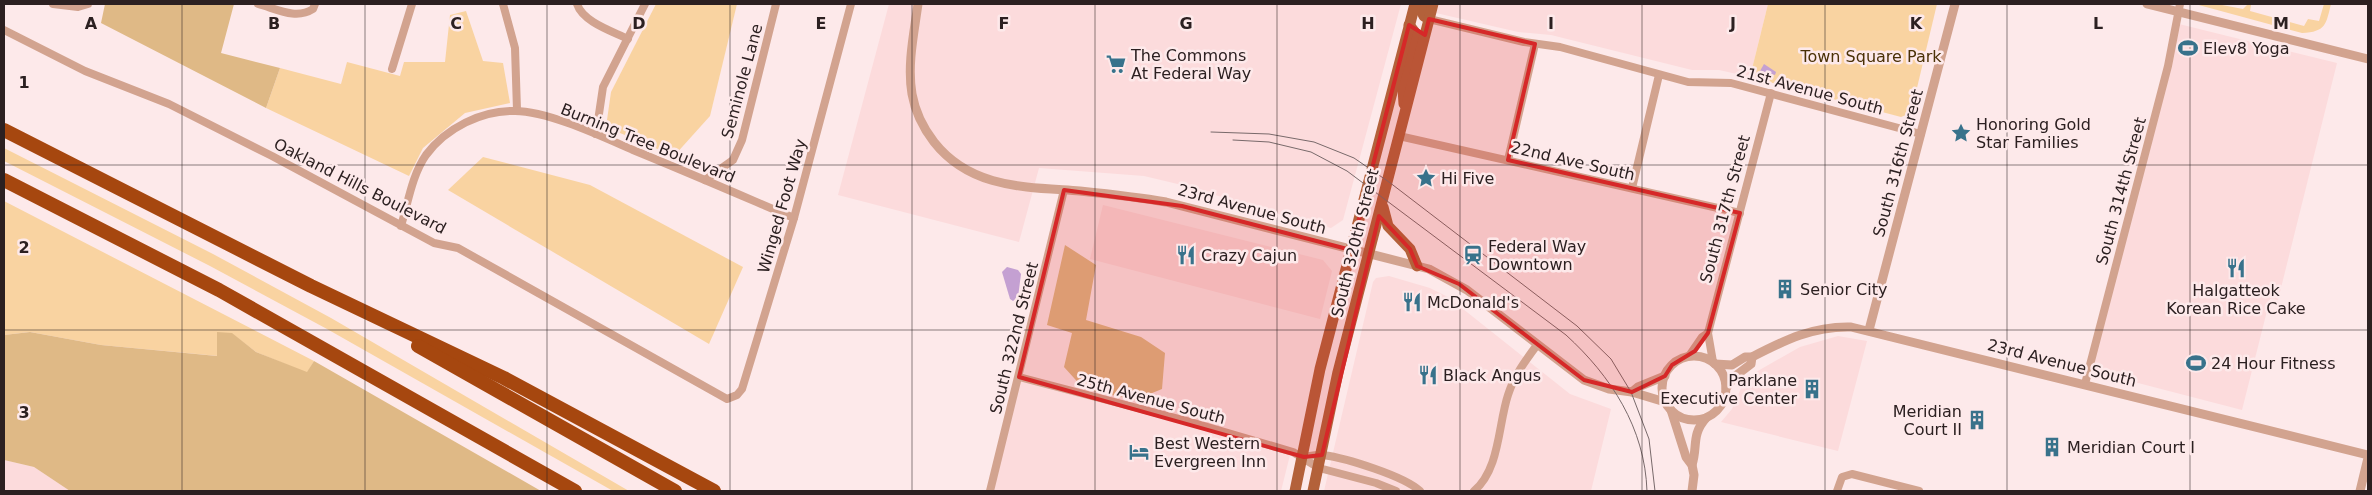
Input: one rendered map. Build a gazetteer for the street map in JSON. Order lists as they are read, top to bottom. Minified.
{"streets":{"main road":["South 320th Street"],"street":["Seminole Lane","21st Avenue South","Burning Tree Boulevard","22nd Ave South","South 316th Street","Oakland Hills Boulevard","South 314th Street","Winged Foot Way","23rd Avenue South","South 317th Street","South 322nd Street","25th Avenue South"]},"crossings":[["Seminole Lane","Burning Tree Boulevard"],["21st Avenue South","South 316th Street"],["21st Avenue South","South 317th Street"],["21st Avenue South","South 320th Street"],["Burning Tree Boulevard","Oakland Hills Boulevard"],["Burning Tree Boulevard","Winged Foot Way"],["22nd Ave South","South 317th Street"],["22nd Ave South","South 320th Street"],["South 316th Street","23rd Avenue South"],["Oakland Hills Boulevard","Winged Foot Way"],["South 314th Street","23rd Avenue South"],["23rd Avenue South","South 317th Street"],["23rd Avenue South","South 320th Street"],["23rd Avenue South","South 322nd Street"],["South 320th Street","25th Avenue South"],["South 322nd Street","25th Avenue South"]],"parks":["Town Square Park"],"places":{"sports":["Elev8 Yoga","24 Hour Fitness"],"supermarket":["The Commons At Federal Way"],"place":["Honoring Gold Star Families","Hi Five"],"restaurant":["Crazy Cajun","Halgatteok Korean Rice Cake","McDonald's","Black Angus"],"station":["Federal Way Downtown"],"building":["Senior City","Parklane Executive Center","Meridian Court II","Meridian Court I"],"hotel":["Best Western Evergreen Inn"]},"grid":{"columns":["A","B","C","D","E","F","G","H","I","J","K","L","M"],"rows":["1","2","3"]}}
